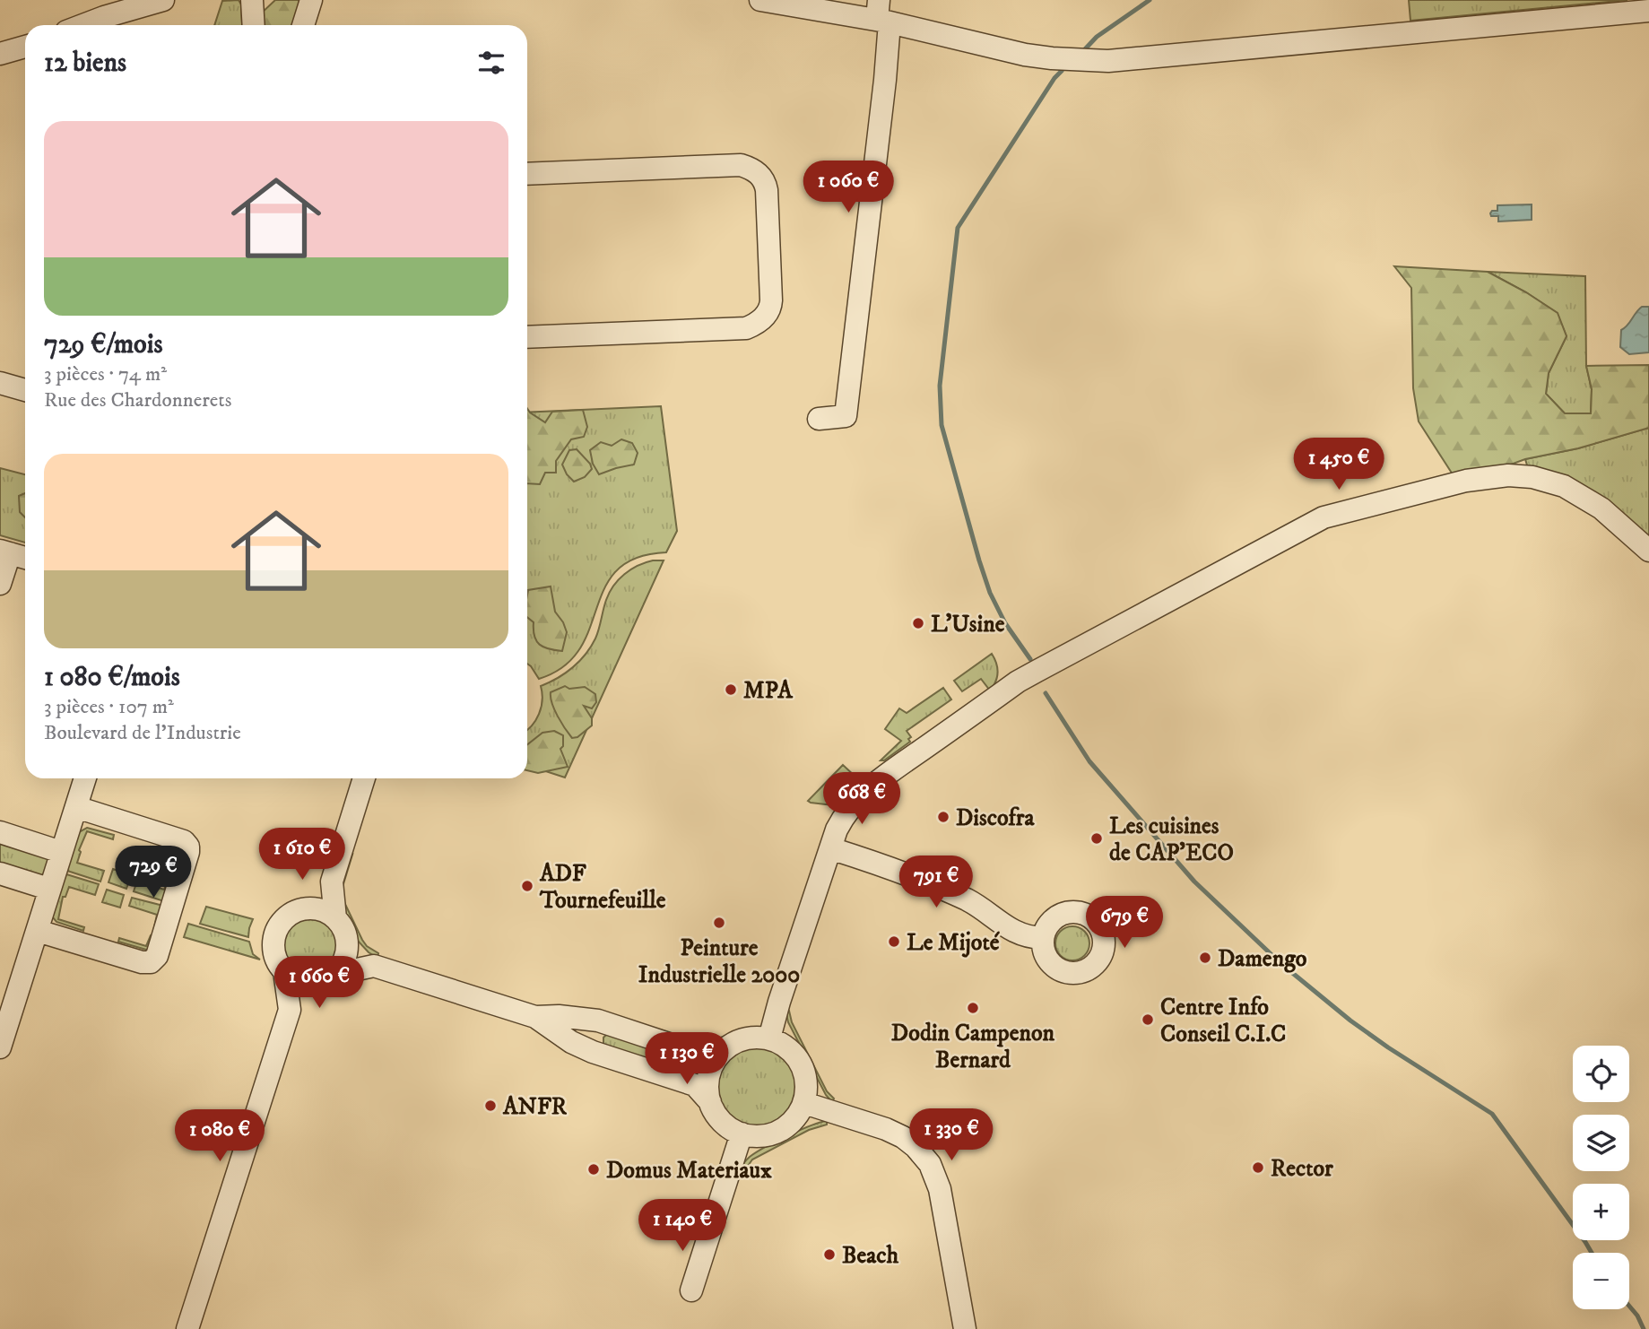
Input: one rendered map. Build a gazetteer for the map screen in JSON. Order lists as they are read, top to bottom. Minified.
{"places":["L'Usine","MPA","Discofra","Les cuisines de CAP'ECO","ADF Tournefeuille","Peinture Industrielle 2000","Le Mijoté","Damengo","Dodin Campenon Bernard","Centre Info Conseil C.I.C","ANFR","Rector","Domus Materiaux","Beach"],"page":{"heading":"12 biens","list":[{"name":"729 €/mois","note":"3 pièces · 74 m² · Rue des Chardonnerets"},{"name":"1 080 €/mois","note":"3 pièces · 107 m² · Boulevard de l'Industrie"}],"price":["1 060 €","1 450 €","668 €","1 610 €","729 €","791 €","679 €","1 660 €","1 130 €","1 330 €","1 080 €","1 140 €"],"map_buttons":["+","−"]}}
